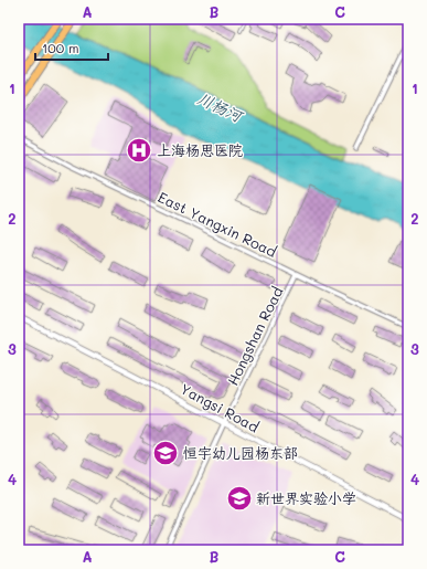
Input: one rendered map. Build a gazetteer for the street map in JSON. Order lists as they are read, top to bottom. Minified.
{"streets":{"street":["East Yangxin Road","Hongshan Road","Yangsi Road"]},"crossings":[["East Yangxin Road","Hongshan Road"],["Hongshan Road","Yangsi Road"]],"water":["川杨河"],"places":{"hospital":["上海杨思医院"],"school or university":["恒宇幼儿园杨东部","新世界实验小学"]},"scale_bar":"100 m","grid":{"columns":["A","B","C"],"rows":["1","2","3","4"]}}
